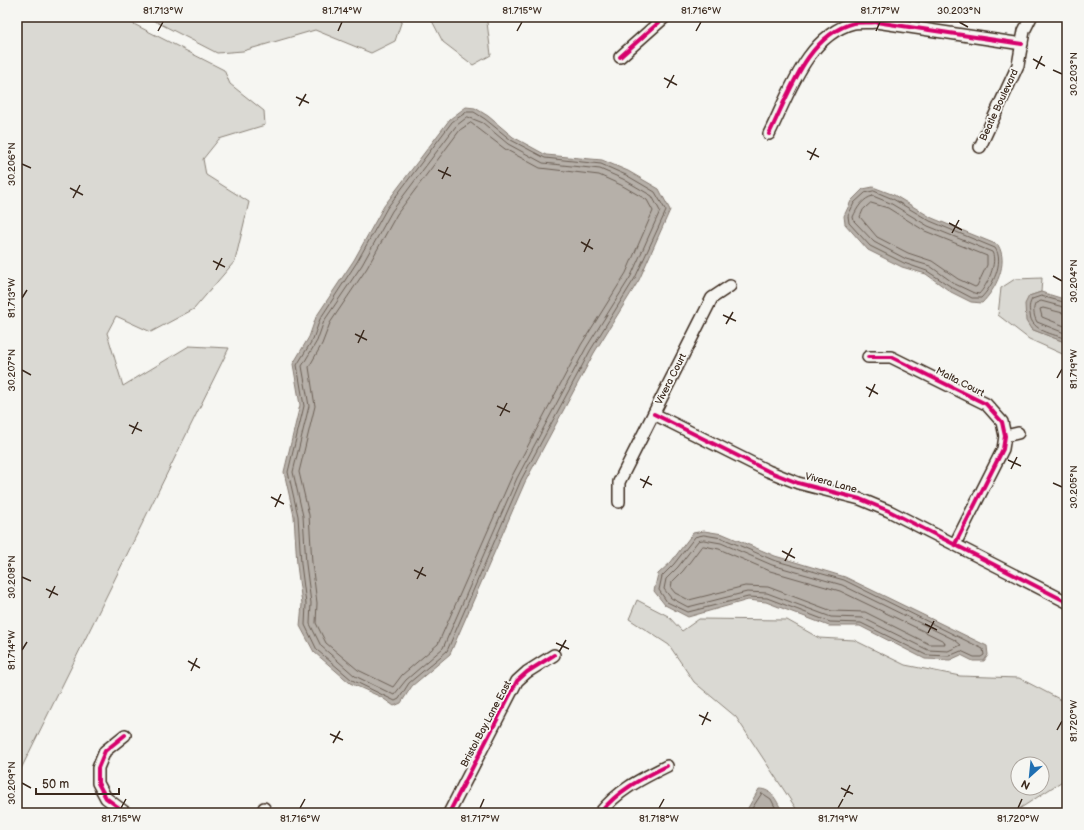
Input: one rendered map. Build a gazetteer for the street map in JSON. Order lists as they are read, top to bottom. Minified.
{"streets":{"street":["Beatle Boulevard","Vivera Court","Malta Court","Vivera Lane","Bristol Bay Lane East"]},"crossings":[["Vivera Court","Vivera Lane"]],"scale_bar":"50 m","north":"bottom left","coordinates":["81.713°W","81.714°W","81.715°W","81.716°W","81.717°W","30.203°N","30.206°N","30.204°N","81.719°W","30.207°N","30.205°N","30.208°N","81.720°W","30.209°N","81.718°W"]}
